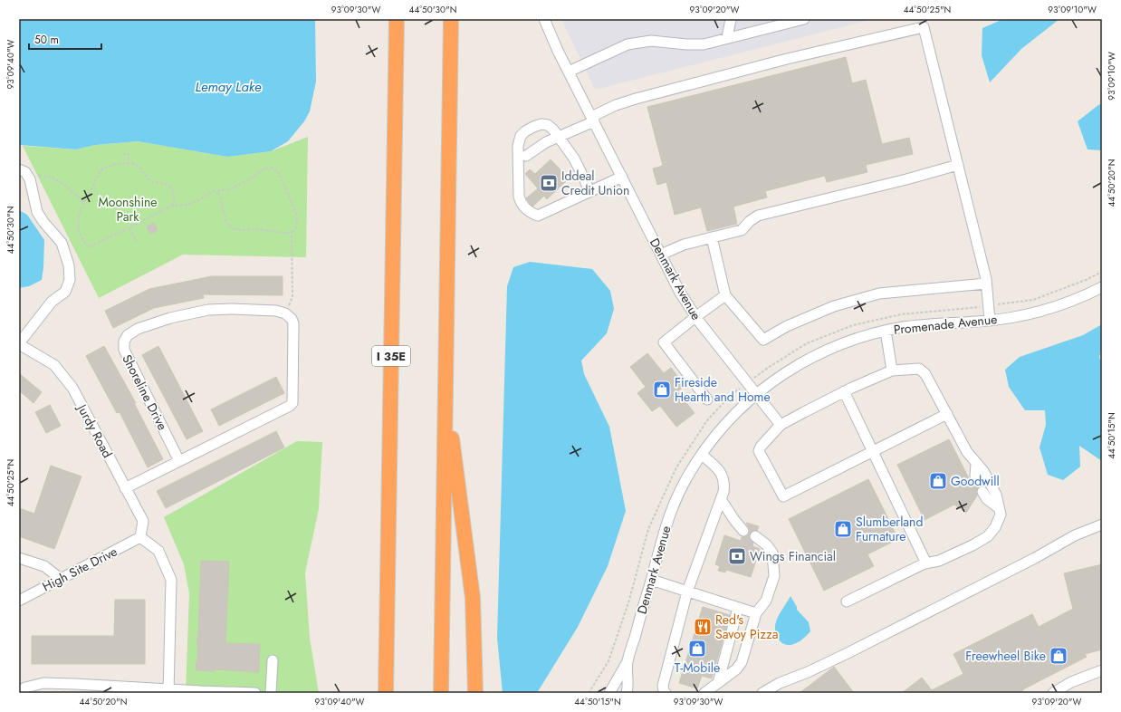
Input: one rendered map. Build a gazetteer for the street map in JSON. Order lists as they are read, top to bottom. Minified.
{"streets":{"highway":["I 35E"],"street":["Denmark Avenue","Promenade Avenue","Shoreline Drive","Jurdy Road","High Site Drive"]},"crossings":[["Denmark Avenue","Promenade Avenue"],["Jurdy Road","High Site Drive"]],"water":["Lemay Lake"],"parks":["Moonshine Park"],"places":{"bank":["Iddeal Credit Union","Wings Financial"],"shop":["Fireside Hearth and Home","Goodwill","Slumberland Furnature","T-Mobile","Freewheel Bike"],"restaurant":["Red's Savoy Pizza"]},"scale_bar":"50 m","coordinates":["93°09'30\"W","44°50'30\"N","93°09'20\"W","44°50'25\"N","93°09'10\"W","93°09'40\"W","44°50'20\"N","44°50'15\"N"]}
